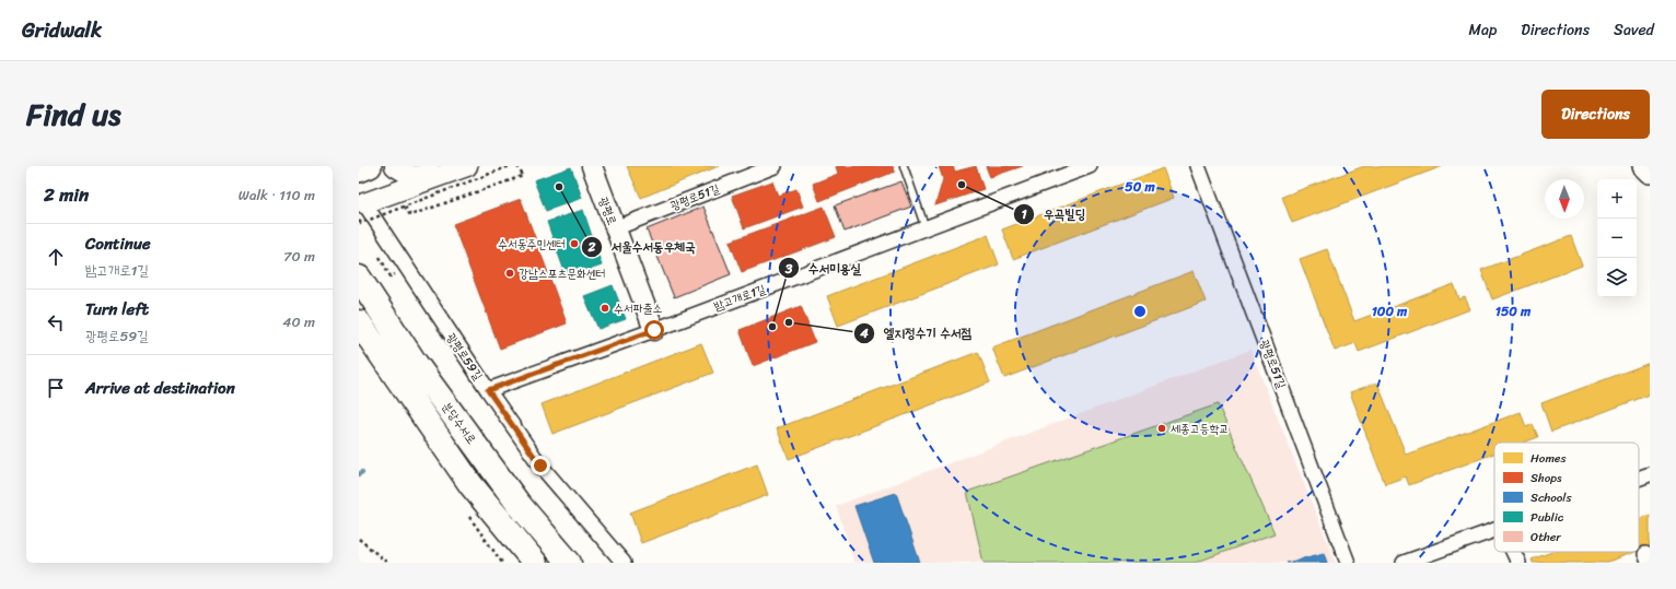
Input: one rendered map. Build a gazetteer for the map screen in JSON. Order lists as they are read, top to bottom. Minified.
{"streets":{"highway":["분당수서로"],"street":["광평로51길","광평로","밤고개로1길","광평로59길"]},"crossings":[["광평로51길","광평로"],["광평로","밤고개로1길"],["밤고개로1길","광평로59길"]],"places":["우곡빌딩","서울수서동우체국","수서동주민센터","강남스포츠문화센터","수서파출소","엘지정수기 수서점","수서미용실","세종고등학교"],"legend":["Homes","Shops","Schools","Public","Other"],"north":"bottom","page":{"header":"Gridwalk","nav":["Map","Directions","Saved"],"title":"Find us","buttons":"Directions","heading":["2 min","Walk · 110 m"],"map_buttons":["+","−"],"list":[["Continue","밤고개로1길","70 m"],["Turn left","광평로59길","40 m"],"Arrive at destination"]},"rings":["50 m","100 m","150 m"]}
